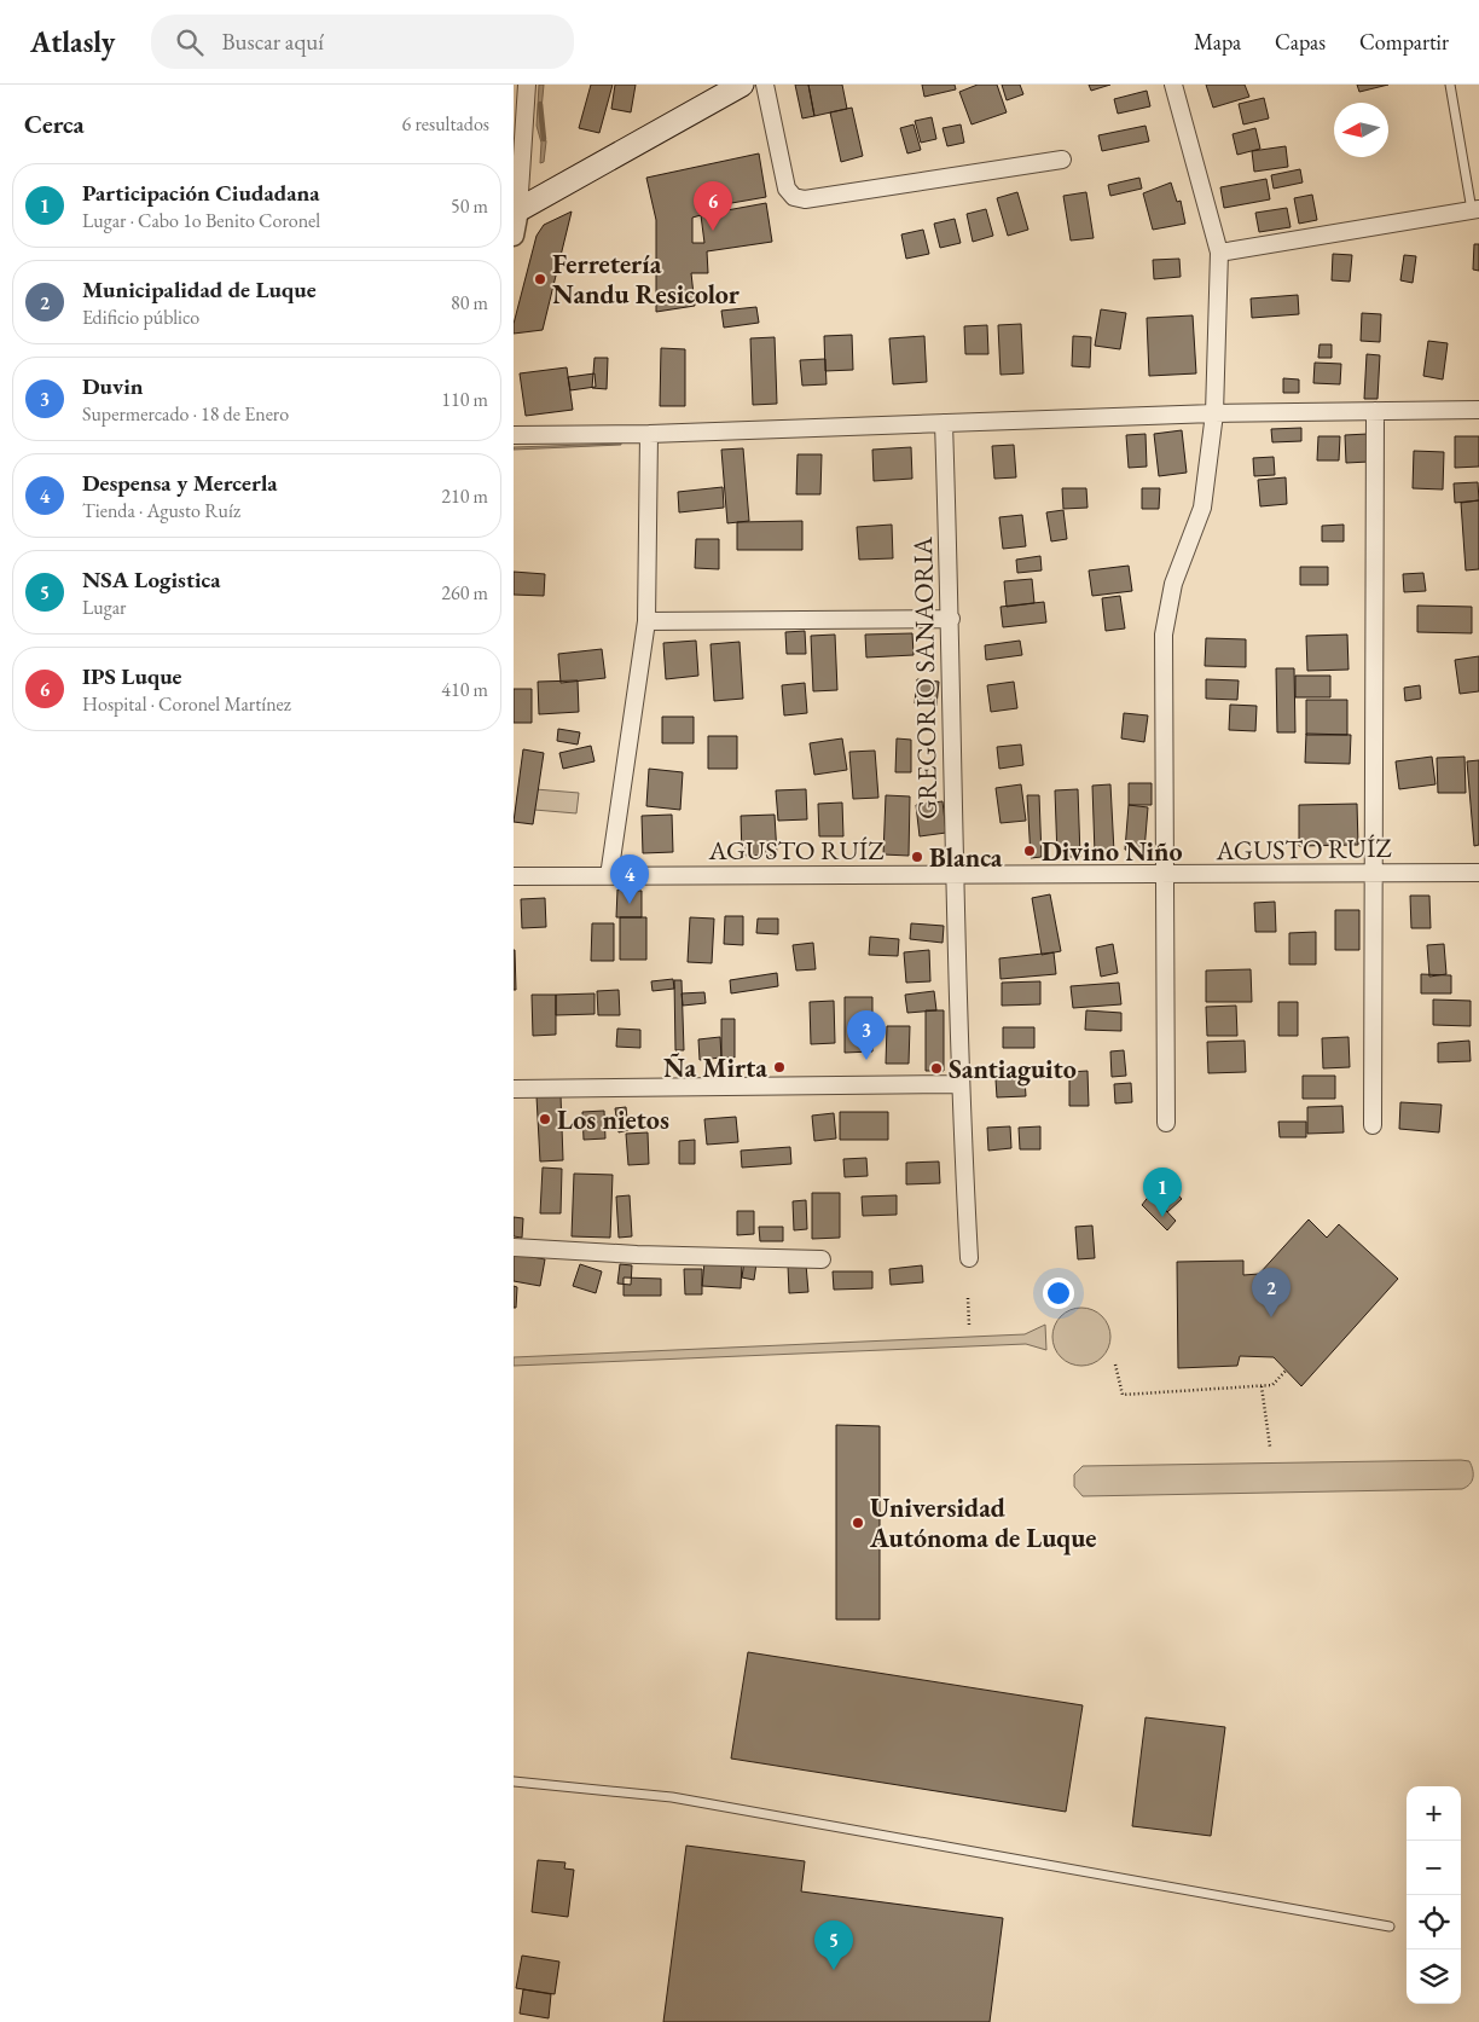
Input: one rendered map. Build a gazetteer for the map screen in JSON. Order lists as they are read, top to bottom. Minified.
{"streets":{"street":["GREGORIO SANAORIA","AGUSTO RUÍZ"]},"crossings":[["GREGORIO SANAORIA","AGUSTO RUÍZ"]],"places":["Ferretería Nandu Resicolor","Divino Niño","Blanca","Ña Mirta","Santiaguito","Los nietos","Universidad Autónoma de Luque"],"north":"left","page":{"header":"Atlasly","search":"Buscar aquí","nav":["Mapa","Capas","Compartir"],"heading":["Cerca","6 resultados"],"list":[{"mark":"1","name":"Participación Ciudadana","note":"Lugar · Cabo 1o Benito Coronel","value":"50 m"},{"mark":"2","name":"Municipalidad de Luque","note":"Edificio público","value":"80 m"},{"mark":"3","name":"Duvin","note":"Supermercado · 18 de Enero","value":"110 m"},{"mark":"4","name":"Despensa y Mercerla","note":"Tienda · Agusto Ruíz","value":"210 m"},{"mark":"5","name":"NSA Logistica","note":"Lugar","value":"260 m"},{"mark":"6","name":"IPS Luque","note":"Hospital · Coronel Martínez","value":"410 m"}],"pins":["6","4","3","1","2","5"],"map_buttons":["+","−"]}}
